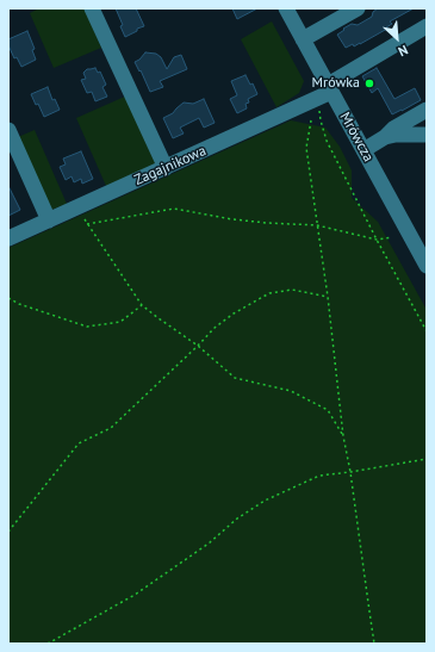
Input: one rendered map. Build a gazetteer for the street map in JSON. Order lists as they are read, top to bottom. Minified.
{"streets":{"street":["Mrówcza","Zagajnikowa"]},"crossings":[["Mrówcza","Zagajnikowa"]],"places":["Mrówka"],"north":"bottom right"}
